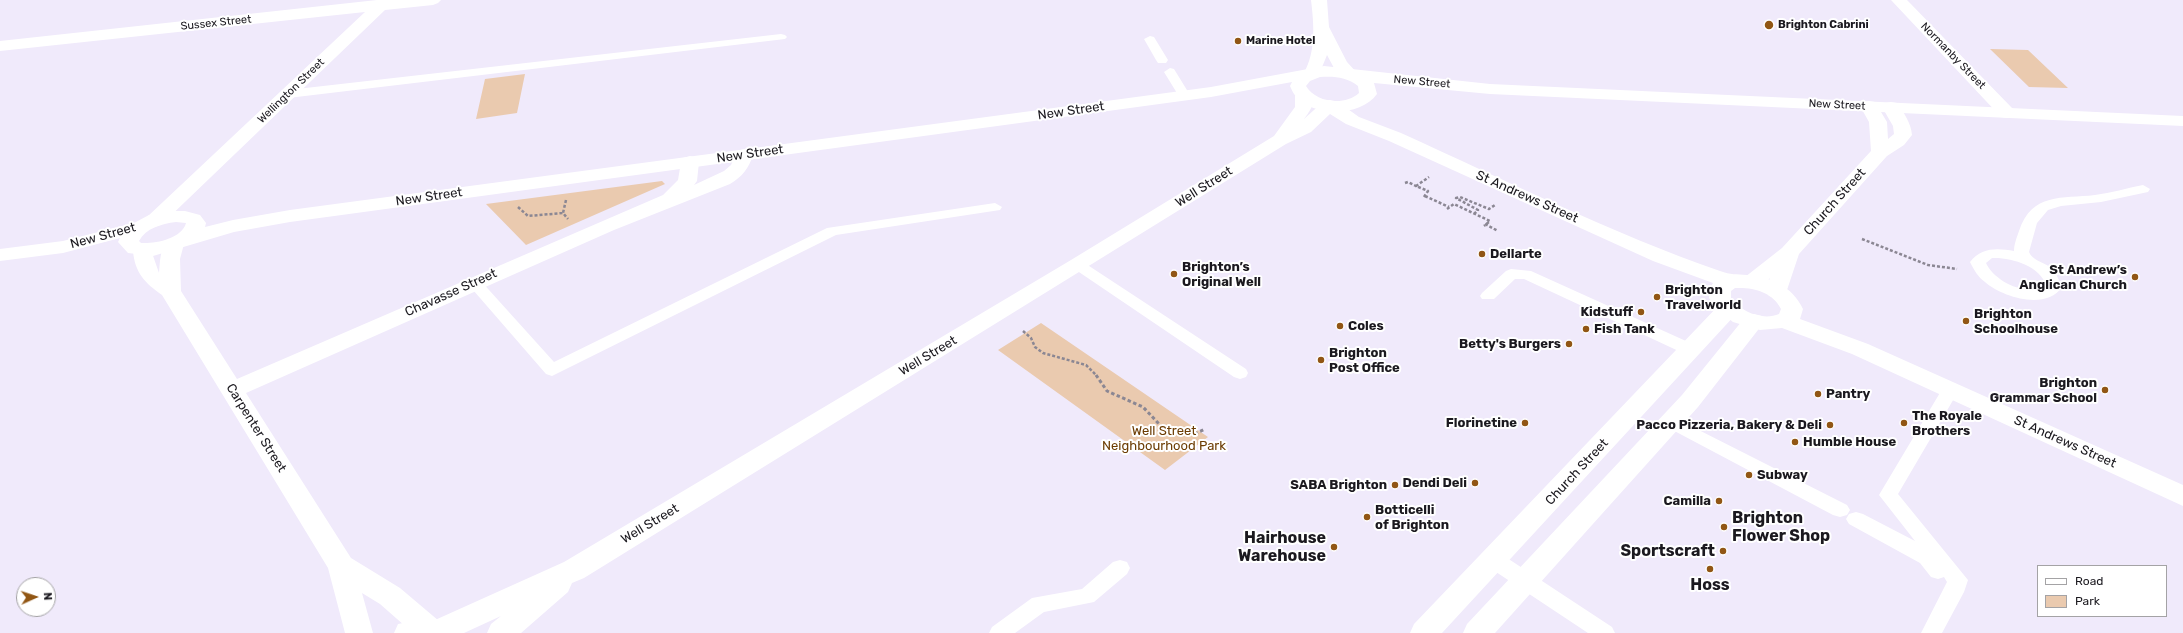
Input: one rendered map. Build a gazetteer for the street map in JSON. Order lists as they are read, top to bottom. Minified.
{"streets":{"street":["Sussex Street","Normanby Street","New Street","Wellington Street","Well Street","St Andrews Street","Church Street","Chavasse Street","Carpenter Street"]},"crossings":[["Sussex Street","Wellington Street"],["Normanby Street","New Street"],["New Street","Wellington Street"],["New Street","Well Street"],["New Street","St Andrews Street"],["New Street","Church Street"],["New Street","Chavasse Street"],["New Street","Carpenter Street"],["Wellington Street","Carpenter Street"],["Well Street","St Andrews Street"],["Well Street","Carpenter Street"],["St Andrews Street","Church Street"],["Chavasse Street","Carpenter Street"]],"parks":["Well Street Neighbourhood Park"],"places":["Brighton Cabrini","Marine Hotel","Dellarte","Brighton’s Original Well","St Andrew’s Anglican Church","Brighton Travelworld","Kidstuff","Brighton Schoolhouse","Coles","Fish Tank","Betty's Burgers","Brighton Post Office","Brighton Grammar School","Pantry","Florinetine","The Royale Brothers","Pacco Pizzeria, Bakery & Deli","Humble House","Subway","Dendi Deli","SABA Brighton","Camilla","Botticelli of Brighton","Brighton Flower Shop","Hairhouse Warehouse","Sportscraft","Hoss"],"legend":["Road","Park"],"north":"right"}
